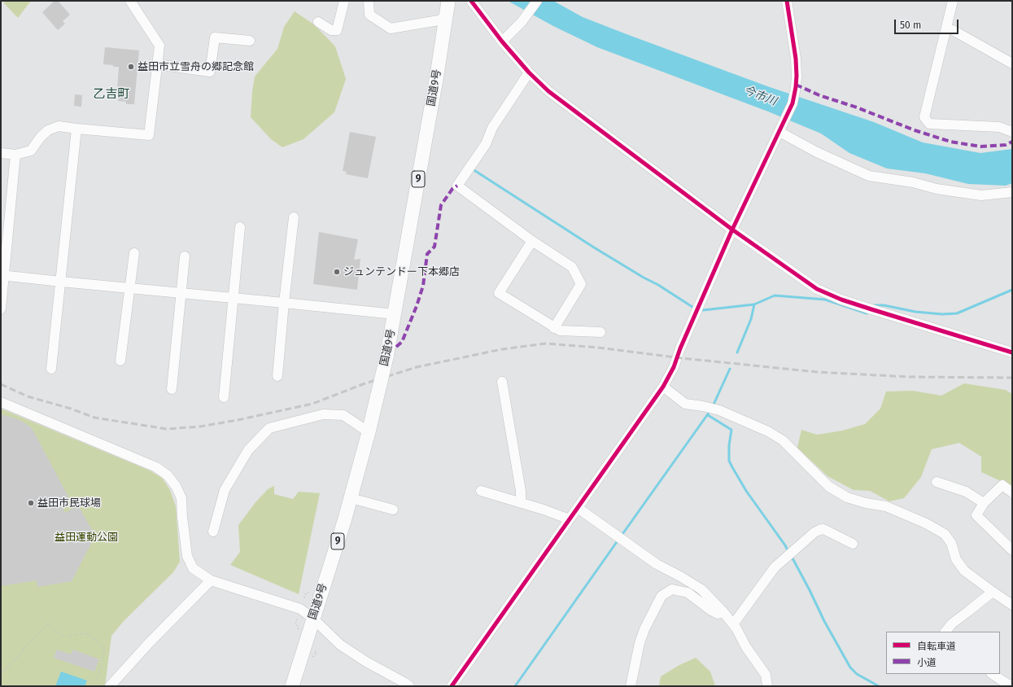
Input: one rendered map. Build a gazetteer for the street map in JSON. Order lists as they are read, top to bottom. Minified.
{"streets":{"highway":["国道9号","9"]},"districts":["乙吉町"],"water":["今市川"],"parks":["益田運動公園"],"places":["益田市立雪舟の郷記念館","ジュンテンドー下本郷店","益田市民球場"],"legend":["自転車道","小道"],"scale_bar":"50 m"}
